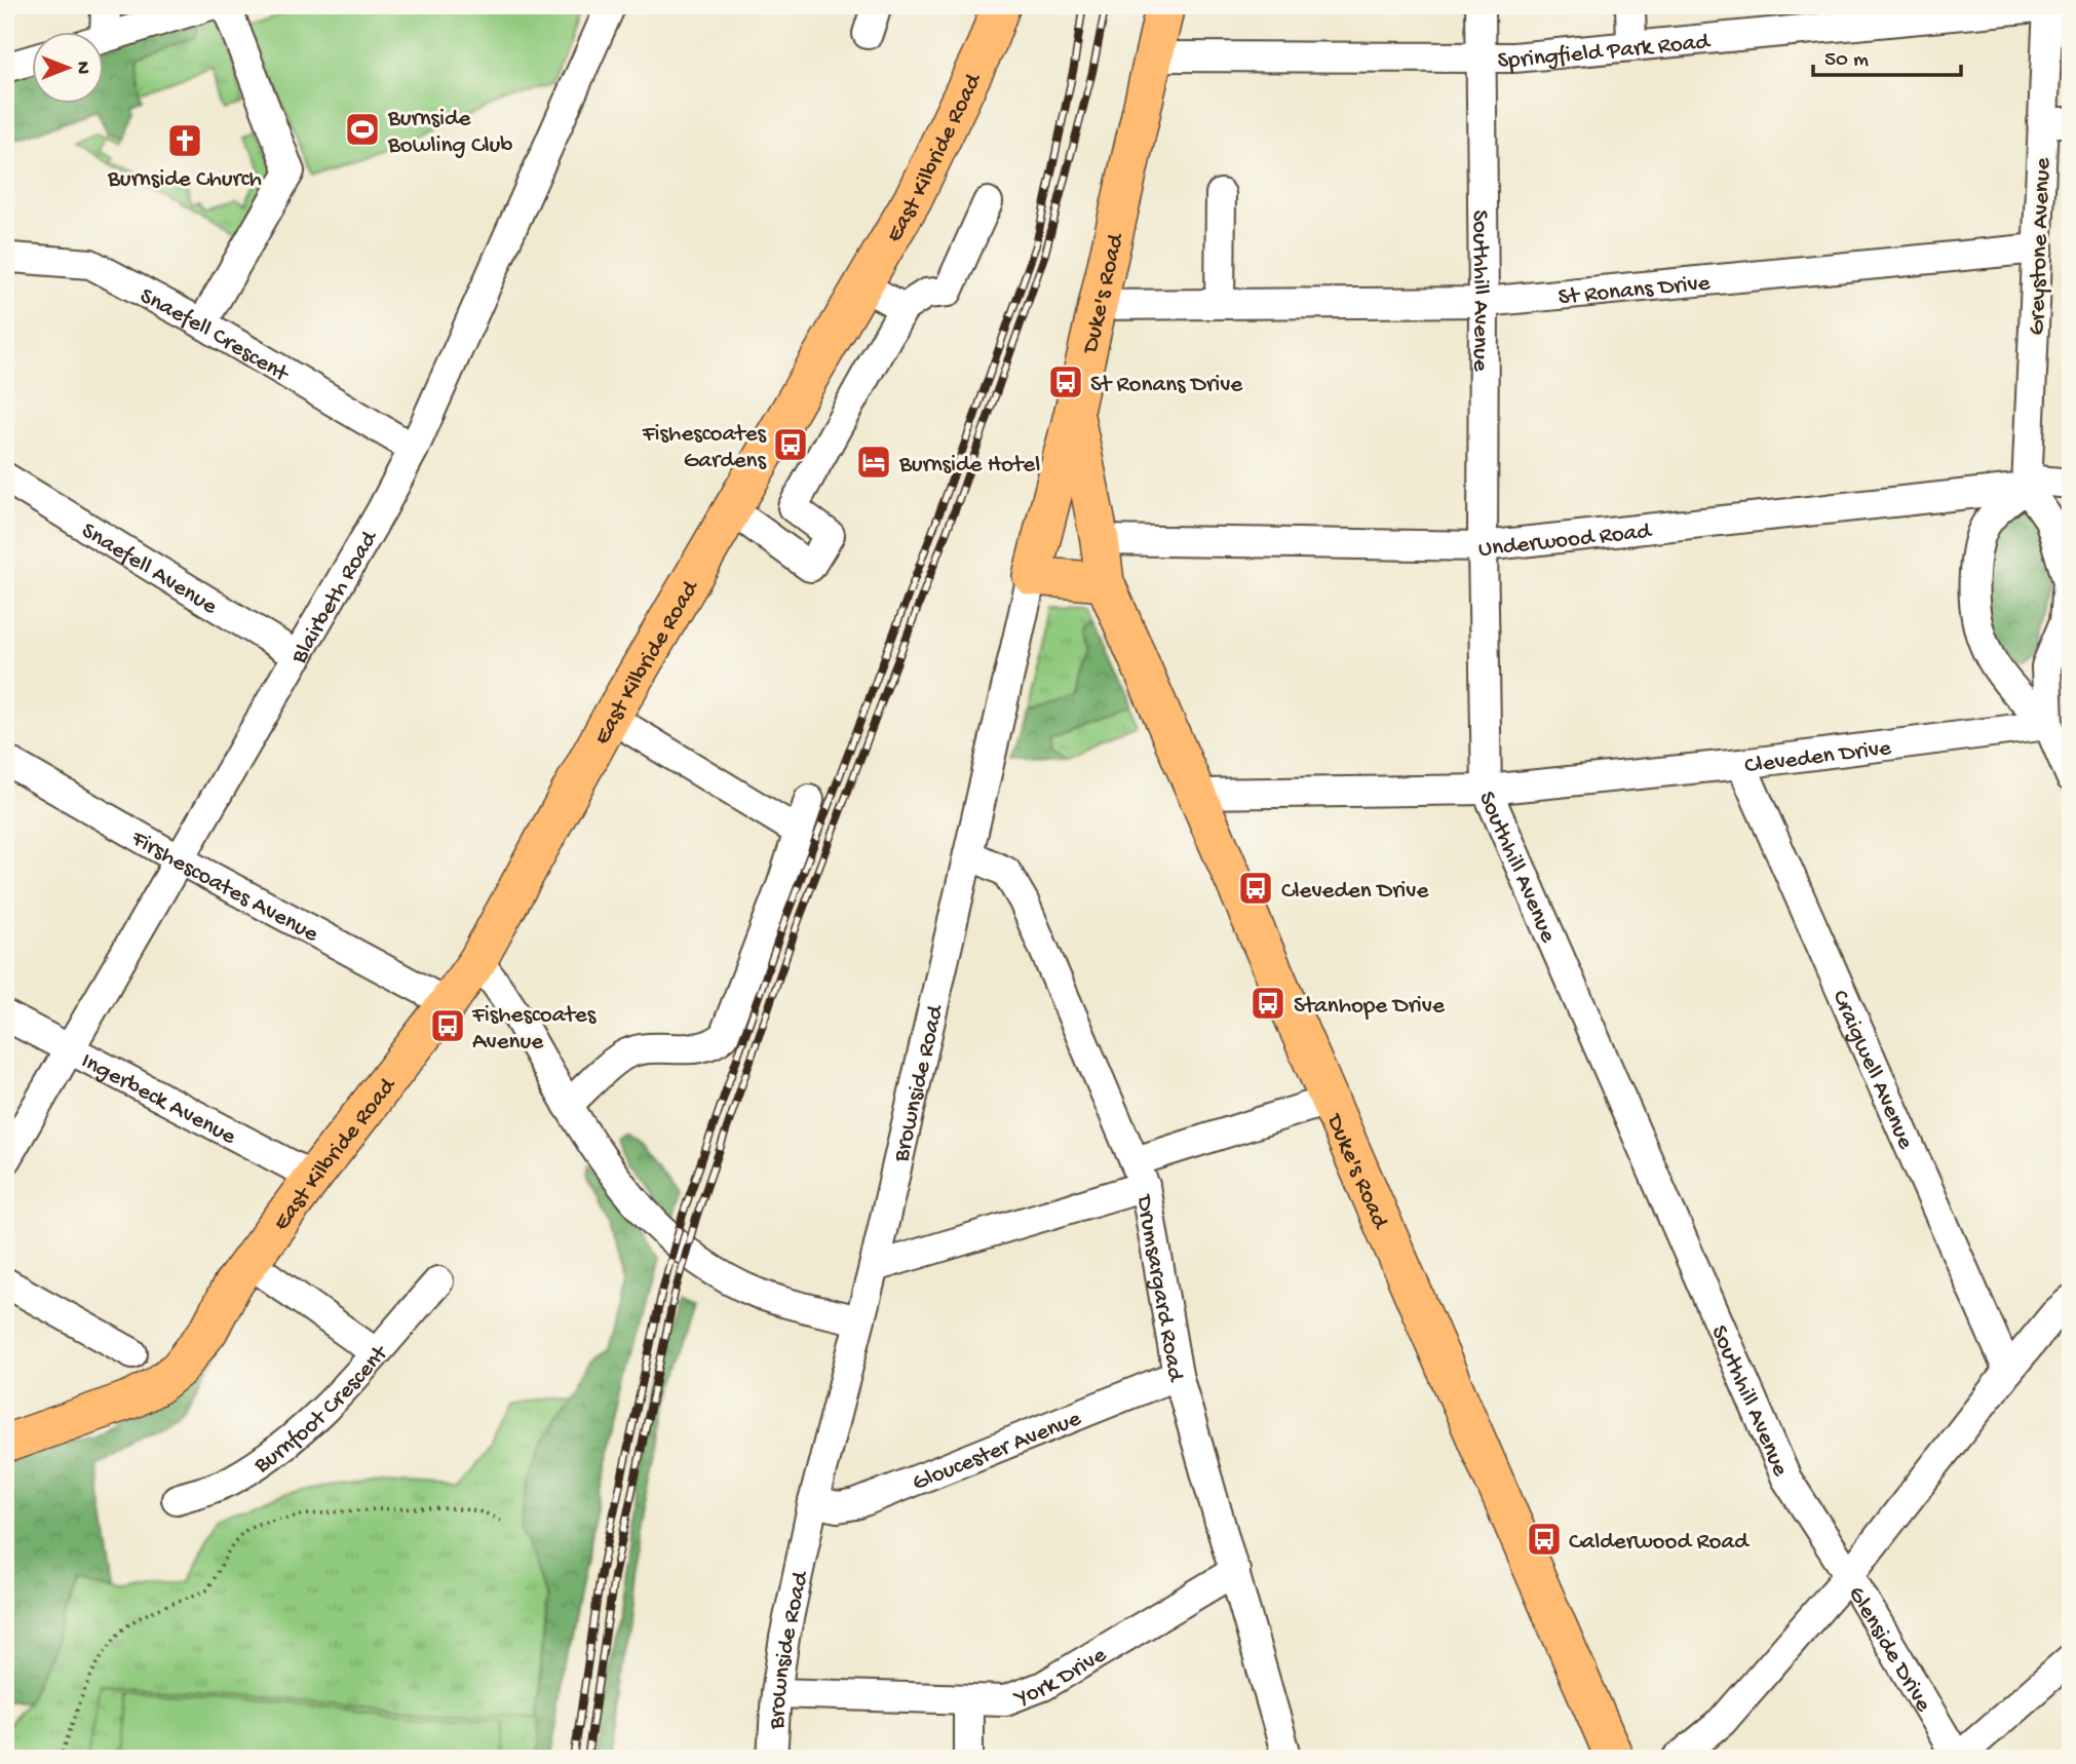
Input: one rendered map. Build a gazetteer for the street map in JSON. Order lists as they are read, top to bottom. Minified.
{"streets":{"main road":["East Kilbride Road","Duke's Road","Brownside Road"],"street":["Springfield Park Road","Greystone Avenue","St Ronans Drive","Southhill Avenue","Snaefell Crescent","Underwood Road","Snaefell Avenue","Blairbeth Road","Cleveden Drive","Firshescoates Avenue","Craigwell Avenue","Ingerbeck Avenue","Drumsargard Road","Burnfoot Crescent","Gloucester Avenue","Glenside Drive","York Drive"]},"crossings":[["Springfield Park Road","Greystone Avenue"],["Springfield Park Road","Southhill Avenue"],["Springfield Park Road","Duke's Road"],["East Kilbride Road","Firshescoates Avenue"],["East Kilbride Road","Ingerbeck Avenue"],["Greystone Avenue","St Ronans Drive"],["Greystone Avenue","Underwood Road"],["St Ronans Drive","Southhill Avenue"],["St Ronans Drive","Duke's Road"],["Southhill Avenue","Underwood Road"],["Southhill Avenue","Cleveden Drive"],["Southhill Avenue","Glenside Drive"],["Duke's Road","Underwood Road"],["Duke's Road","Cleveden Drive"],["Duke's Road","Brownside Road"],["Snaefell Crescent","Blairbeth Road"],["Snaefell Avenue","Blairbeth Road"],["Blairbeth Road","Firshescoates Avenue"],["Blairbeth Road","Ingerbeck Avenue"],["Cleveden Drive","Craigwell Avenue"],["Brownside Road","Drumsargard Road"],["Brownside Road","Gloucester Avenue"],["Brownside Road","York Drive"],["Drumsargard Road","Gloucester Avenue"],["Drumsargard Road","York Drive"]],"places":{"sports":["Burnside Bowling Club"],"church":["Burnside Church"],"bus stop":["St Ronans Drive","Fishescoates Gardens","Cleveden Drive","Stanhope Drive","Fishescoates Avenue","Calderwood Road"],"hotel":["Burnside Hotel"]},"scale_bar":"50 m","north":"right"}
